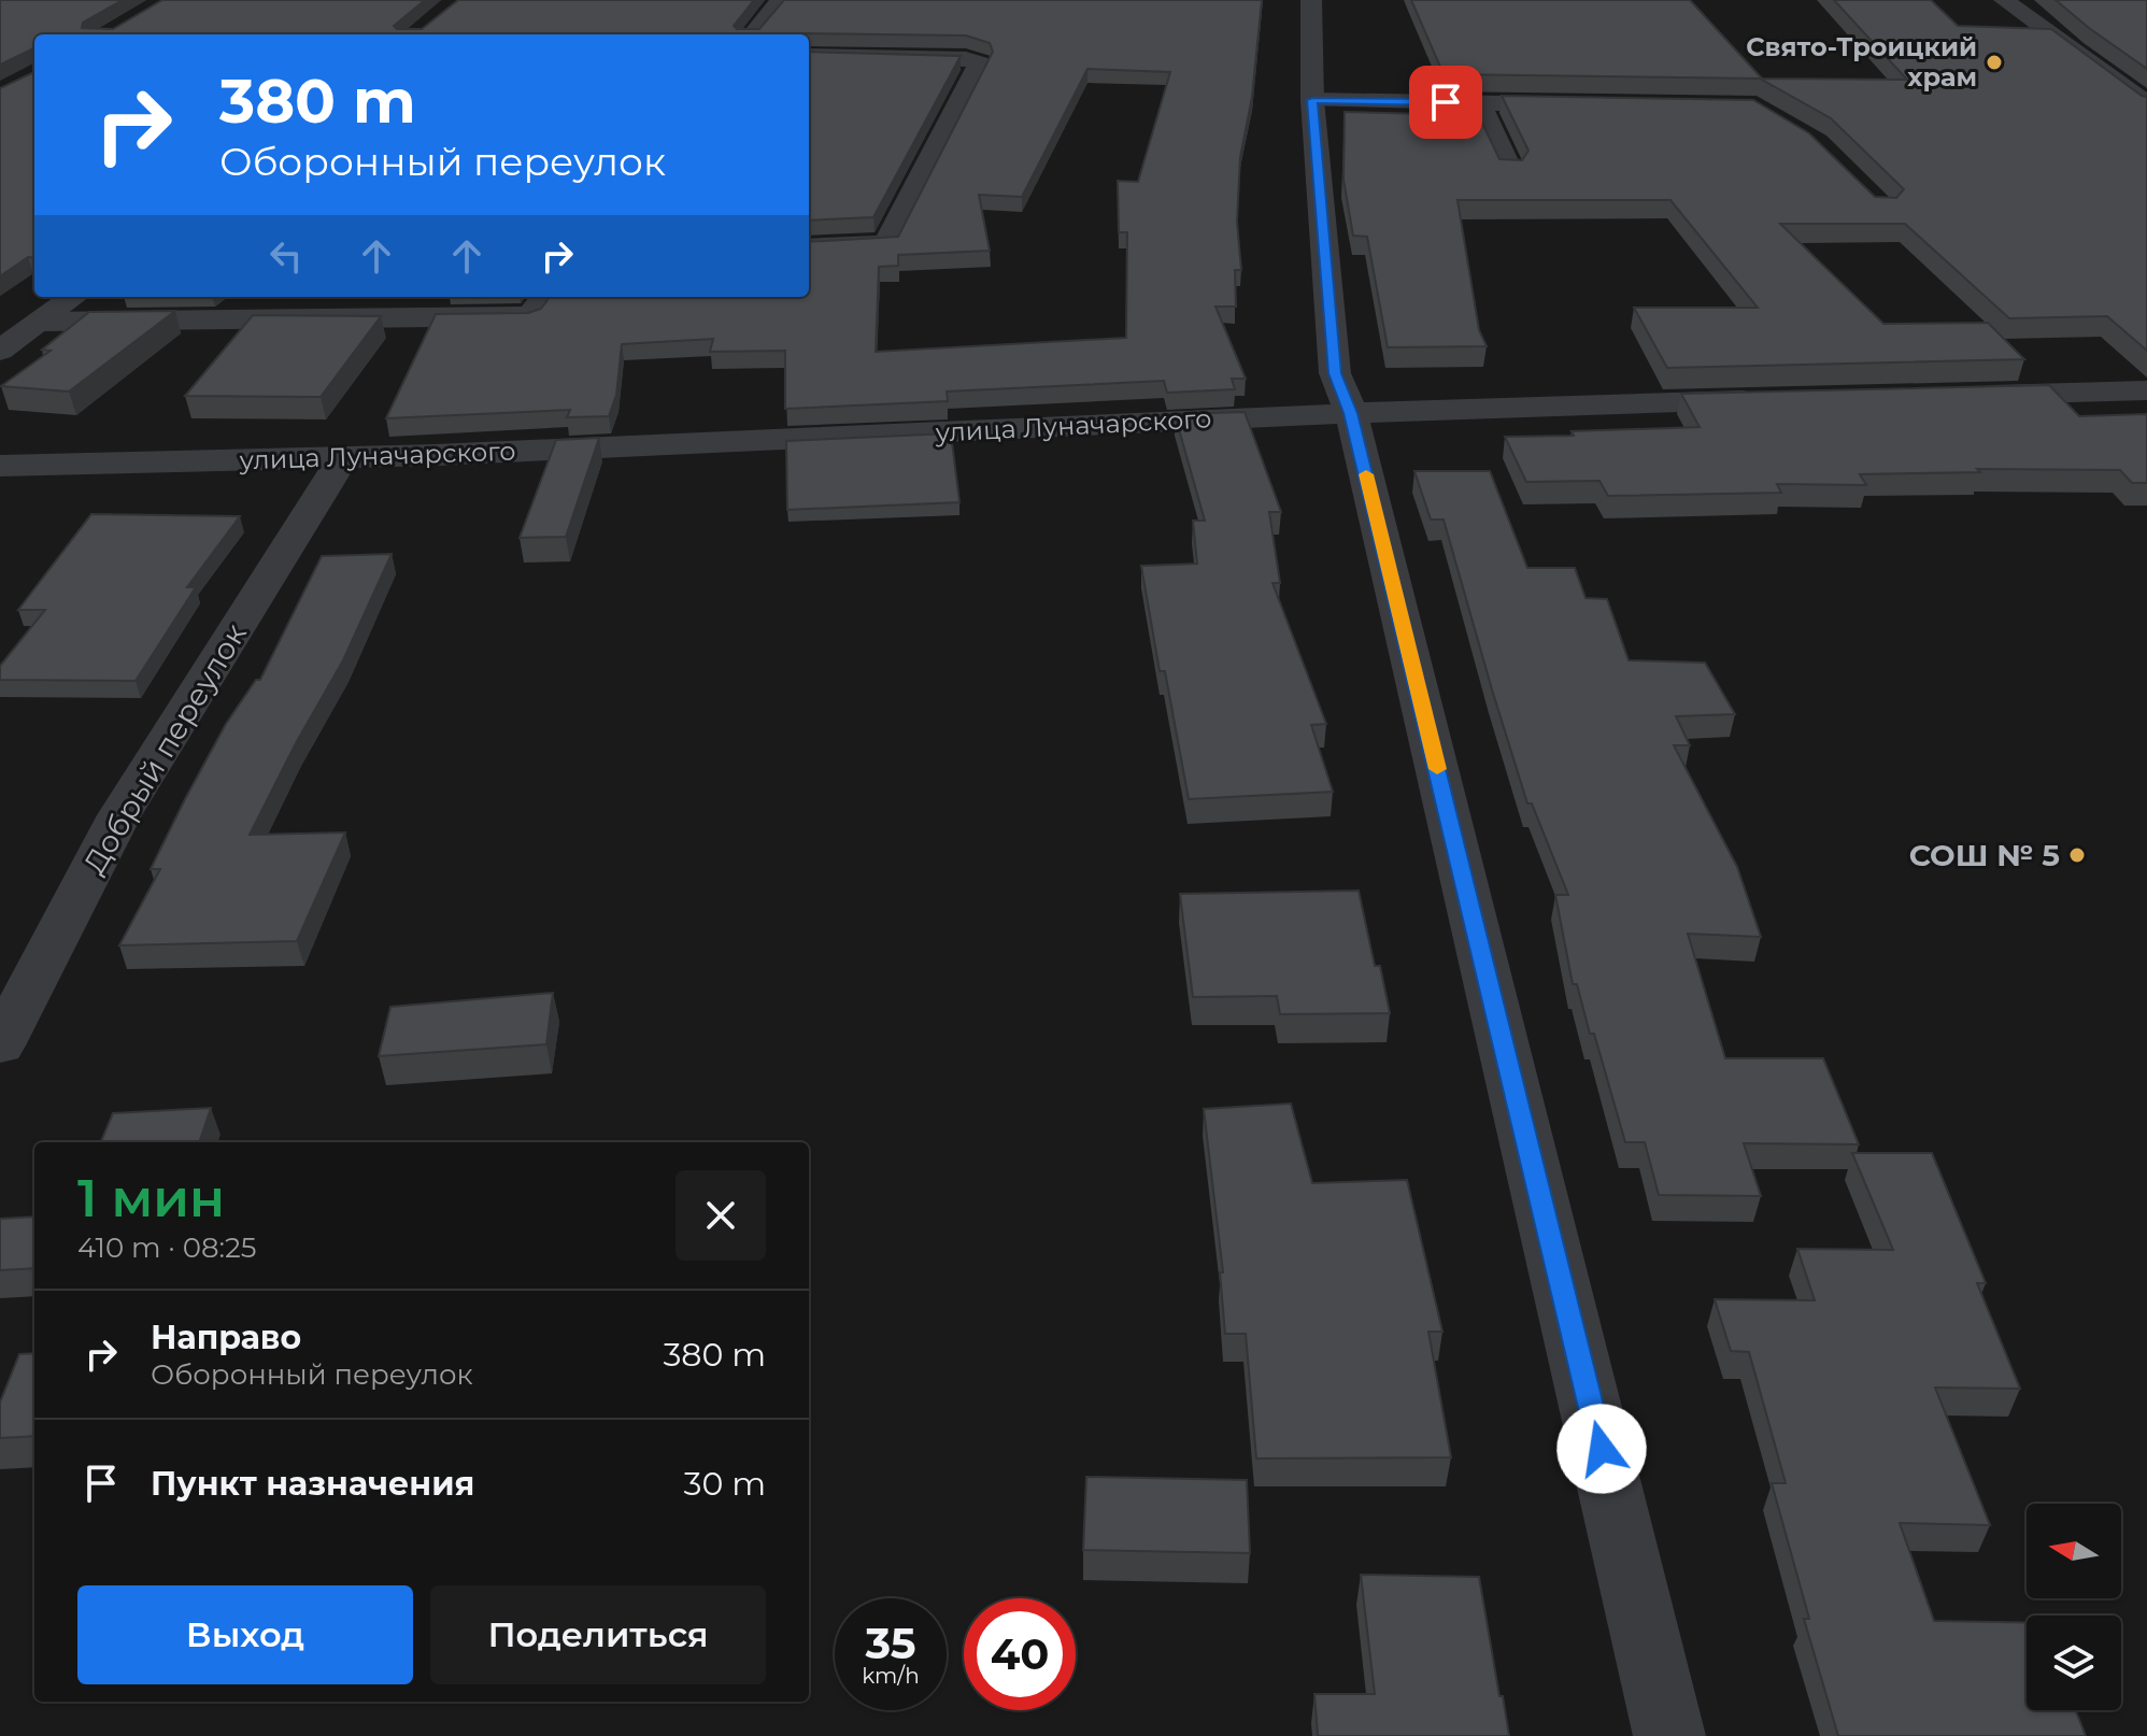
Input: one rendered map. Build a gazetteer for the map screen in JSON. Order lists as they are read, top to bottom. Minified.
{"streets":{"street":["улица Луначарского","Добрый переулок"]},"crossings":[["улица Луначарского","Добрый переулок"]],"places":["Свято-Троицкий храм","СОШ № 5"],"north":"left","page":{"turn":["380 m","Оборонный переулок"],"heading":["1 мин","410 m · 08:25"],"list":[{"name":"Направо","note":"Оборонный переулок","value":"380 m"},{"name":"Пункт назначения","value":"30 m"}],"buttons":["Выход","Поделиться"],"speed":"35 km/h","limit":"40"}}
